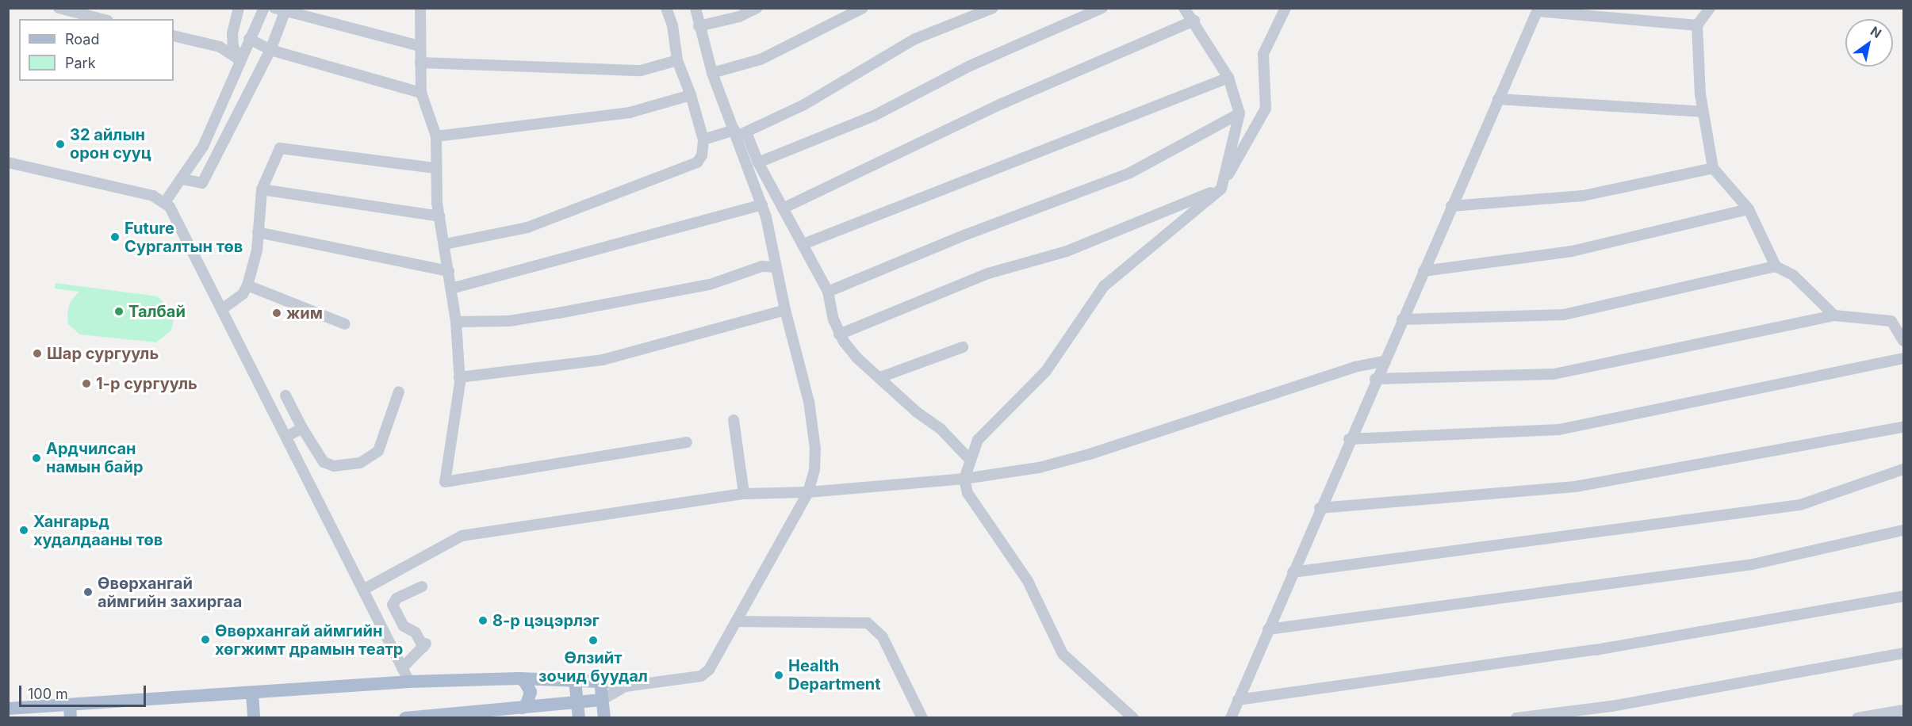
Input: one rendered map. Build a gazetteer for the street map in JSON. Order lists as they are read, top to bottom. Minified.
{"places":["32 айлын орон сууц","Future Сургалтын төв","Талбай","жим","Шар сургууль","1-р сургууль","Ардчилсан намын байр","Хангарьд худалдааны төв","Өвөрхангай аймгийн захиргаа","8-р цэцэрлэг","Өвөрхангай аймгийн хөгжимт драмын театр","Өлзийт зочид буудал","Health Department"],"legend":["Road","Park"],"scale_bar":"100 m","north":"top right"}
